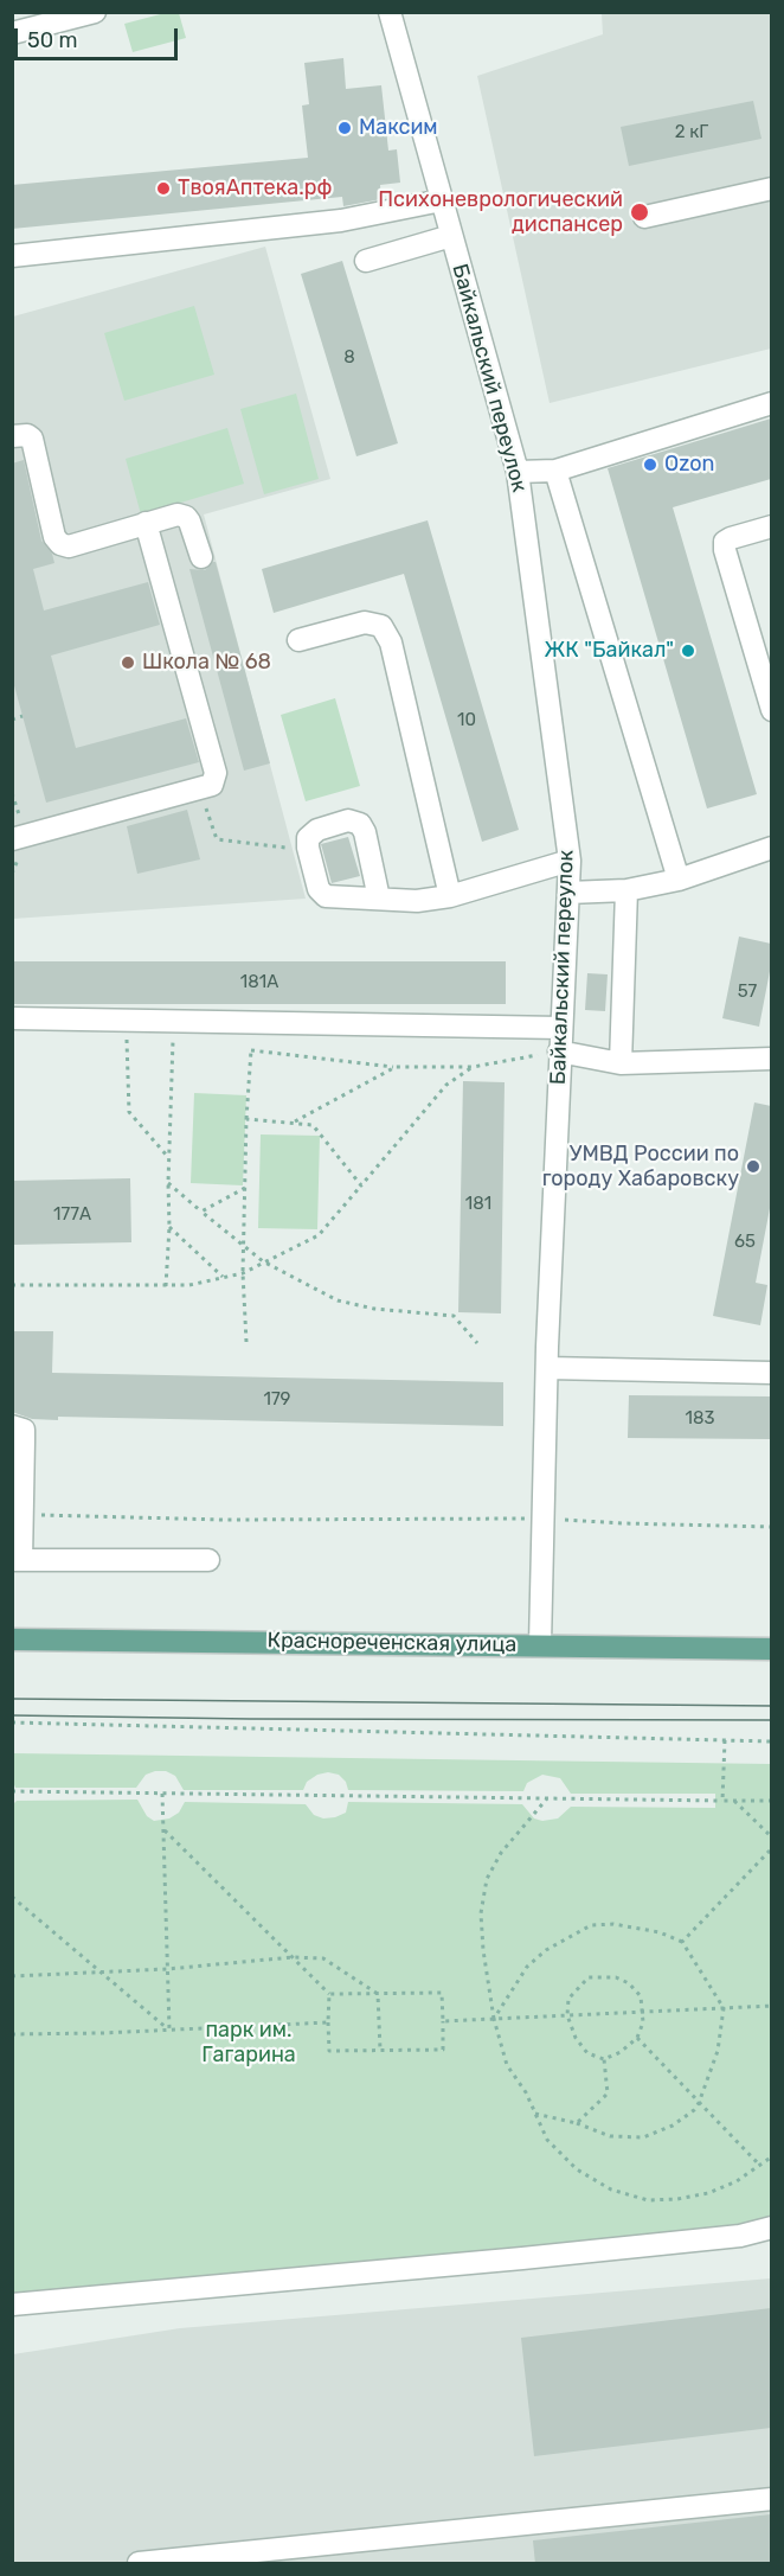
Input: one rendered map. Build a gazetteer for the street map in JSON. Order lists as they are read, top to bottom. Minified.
{"streets":{"main road":["Краснореченская улица"],"street":["Байкальский переулок"]},"crossings":[["Байкальский переулок","Краснореченская улица"]],"parks":["парк им. Гагарина"],"places":["Максим","ТвояАптека.рф","Психоневрологический диспансер","Ozon","ЖК \"Байкал\"","Школа № 68","УМВД России по городу Хабаровску"],"house_numbers":["2 кГ","8","10","181А","57","181","177А","65","179","183"],"scale_bar":"50 m"}
